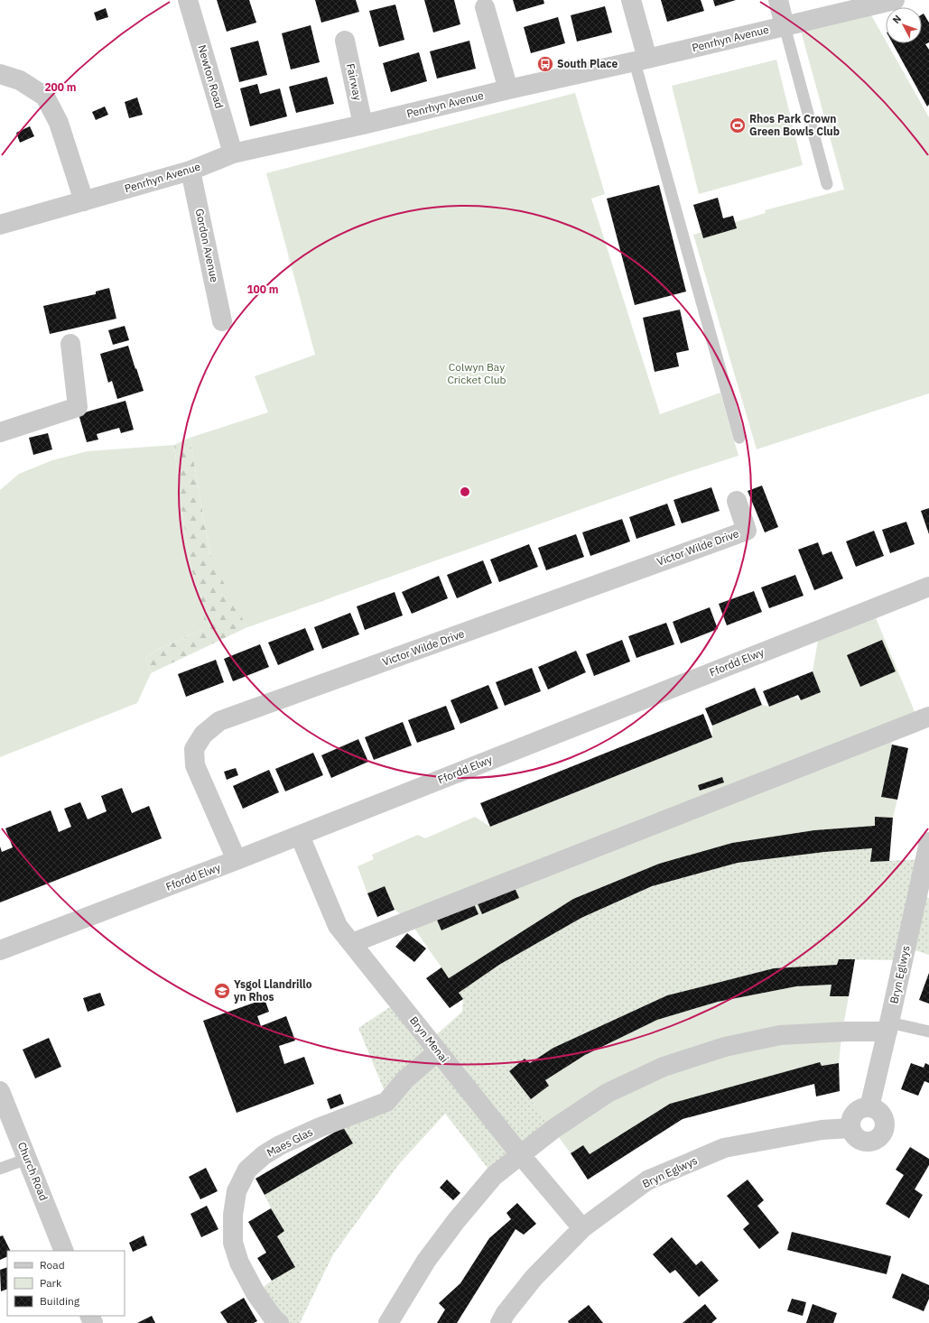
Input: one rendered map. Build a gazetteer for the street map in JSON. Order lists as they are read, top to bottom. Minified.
{"streets":{"street":["Penrhyn Avenue","Newton Road","Fairway","Gordon Avenue","Victor Wilde Drive","Ffordd Elwy","Bryn Eglwys","Bryn Menai","Maes Glas","Church Road"]},"crossings":[["Penrhyn Avenue","Newton Road"],["Penrhyn Avenue","Fairway"],["Penrhyn Avenue","Gordon Avenue"],["Victor Wilde Drive","Ffordd Elwy"],["Ffordd Elwy","Bryn Menai"],["Bryn Eglwys","Bryn Menai"],["Bryn Menai","Maes Glas"]],"parks":["Colwyn Bay Cricket Club"],"places":{"bus stop":["South Place"],"sports":["Rhos Park Crown Green Bowls Club"],"school or university":["Ysgol Llandrillo yn Rhos"]},"legend":["Road","Park","Building"],"north":"top left","rings":["200 m","100 m"]}
